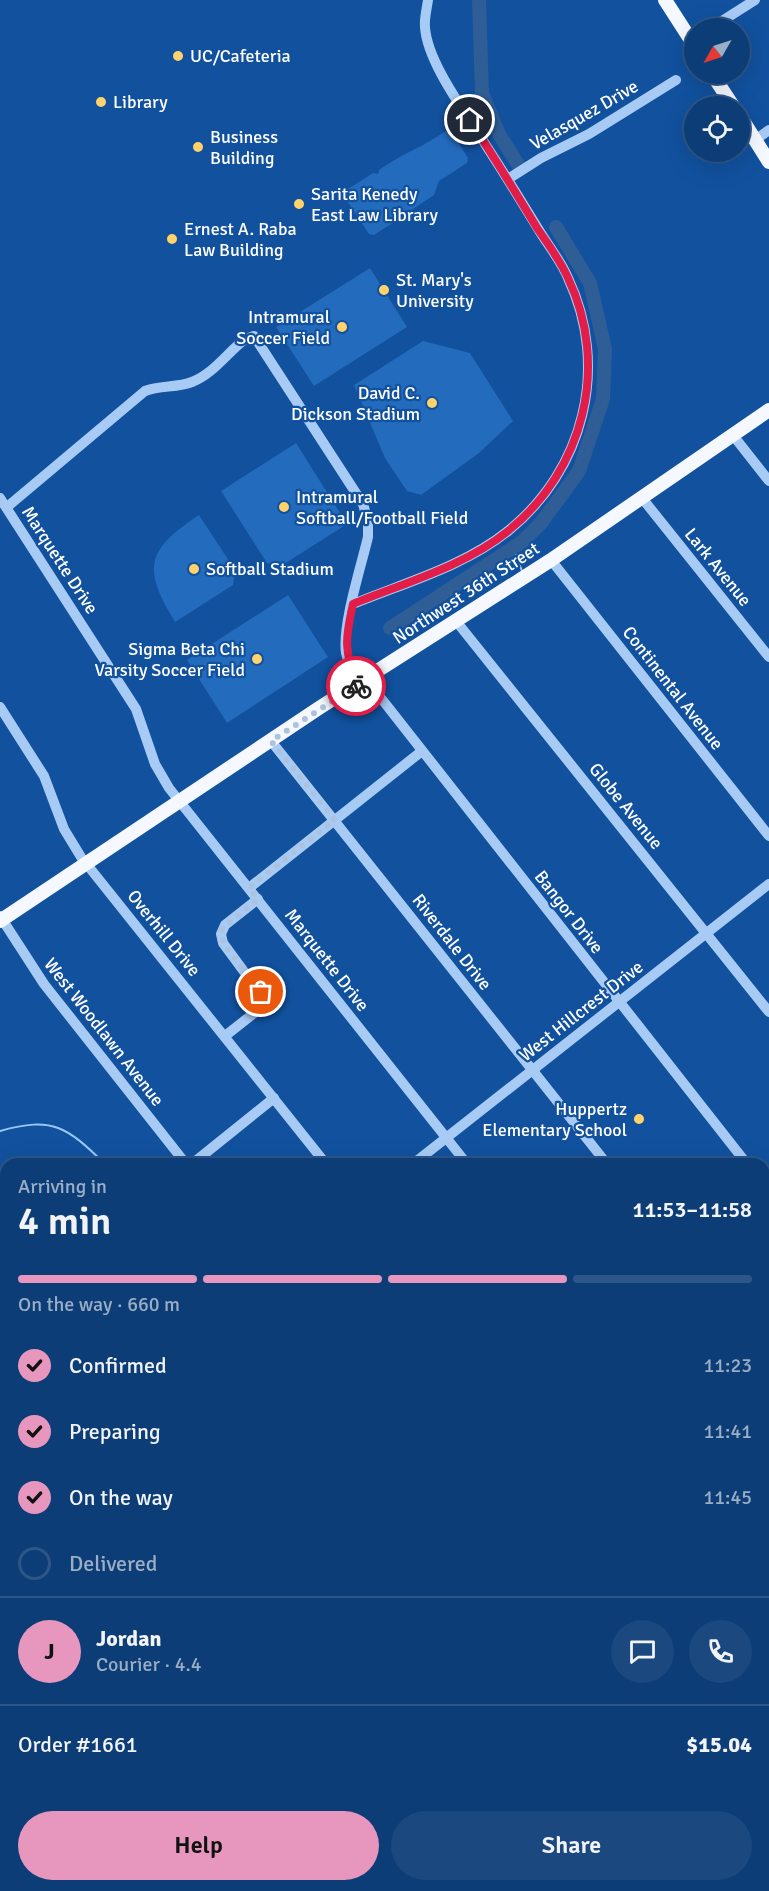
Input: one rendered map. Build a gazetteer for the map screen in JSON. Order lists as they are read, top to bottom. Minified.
{"streets":{"main road":["Northwest 36th Street"],"street":["Velasquez Drive","Marquette Drive","Lark Avenue","Continental Avenue","Globe Avenue","Bangor Drive","Overhill Drive","Riverdale Drive","West Hillcrest Drive","West Woodlawn Avenue"]},"crossings":[["Marquette Drive","Northwest 36th Street"],["Marquette Drive","Bangor Drive"],["Marquette Drive","West Hillcrest Drive"],["Lark Avenue","Northwest 36th Street"],["Northwest 36th Street","Continental Avenue"],["Northwest 36th Street","Globe Avenue"],["Northwest 36th Street","Bangor Drive"],["Northwest 36th Street","Overhill Drive"],["Northwest 36th Street","Riverdale Drive"],["Northwest 36th Street","West Woodlawn Avenue"],["Globe Avenue","West Hillcrest Drive"],["Bangor Drive","West Hillcrest Drive"],["Riverdale Drive","West Hillcrest Drive"]],"places":["UC/Cafeteria","Library","Business Building","Sarita Kenedy East Law Library","Ernest A. Raba Law Building","St. Mary's University","Intramural Soccer Field","David C. Dickson Stadium","Intramural Softball/Football Field","Softball Stadium","Sigma Beta Chi Varsity Soccer Field","Huppertz Elementary School"],"north":"bottom left","page":{"heading":["4 min","Arriving in","11:53–11:58"],"panel":["Jordan","Courier · 4.4","Order #1661","$15.04"],"bar":"On the way · 660 m","list":[["Confirmed","11:23"],["Preparing","11:41"],["On the way","11:45"],"Delivered"],"round":"J","buttons":["Help","Share"]}}
